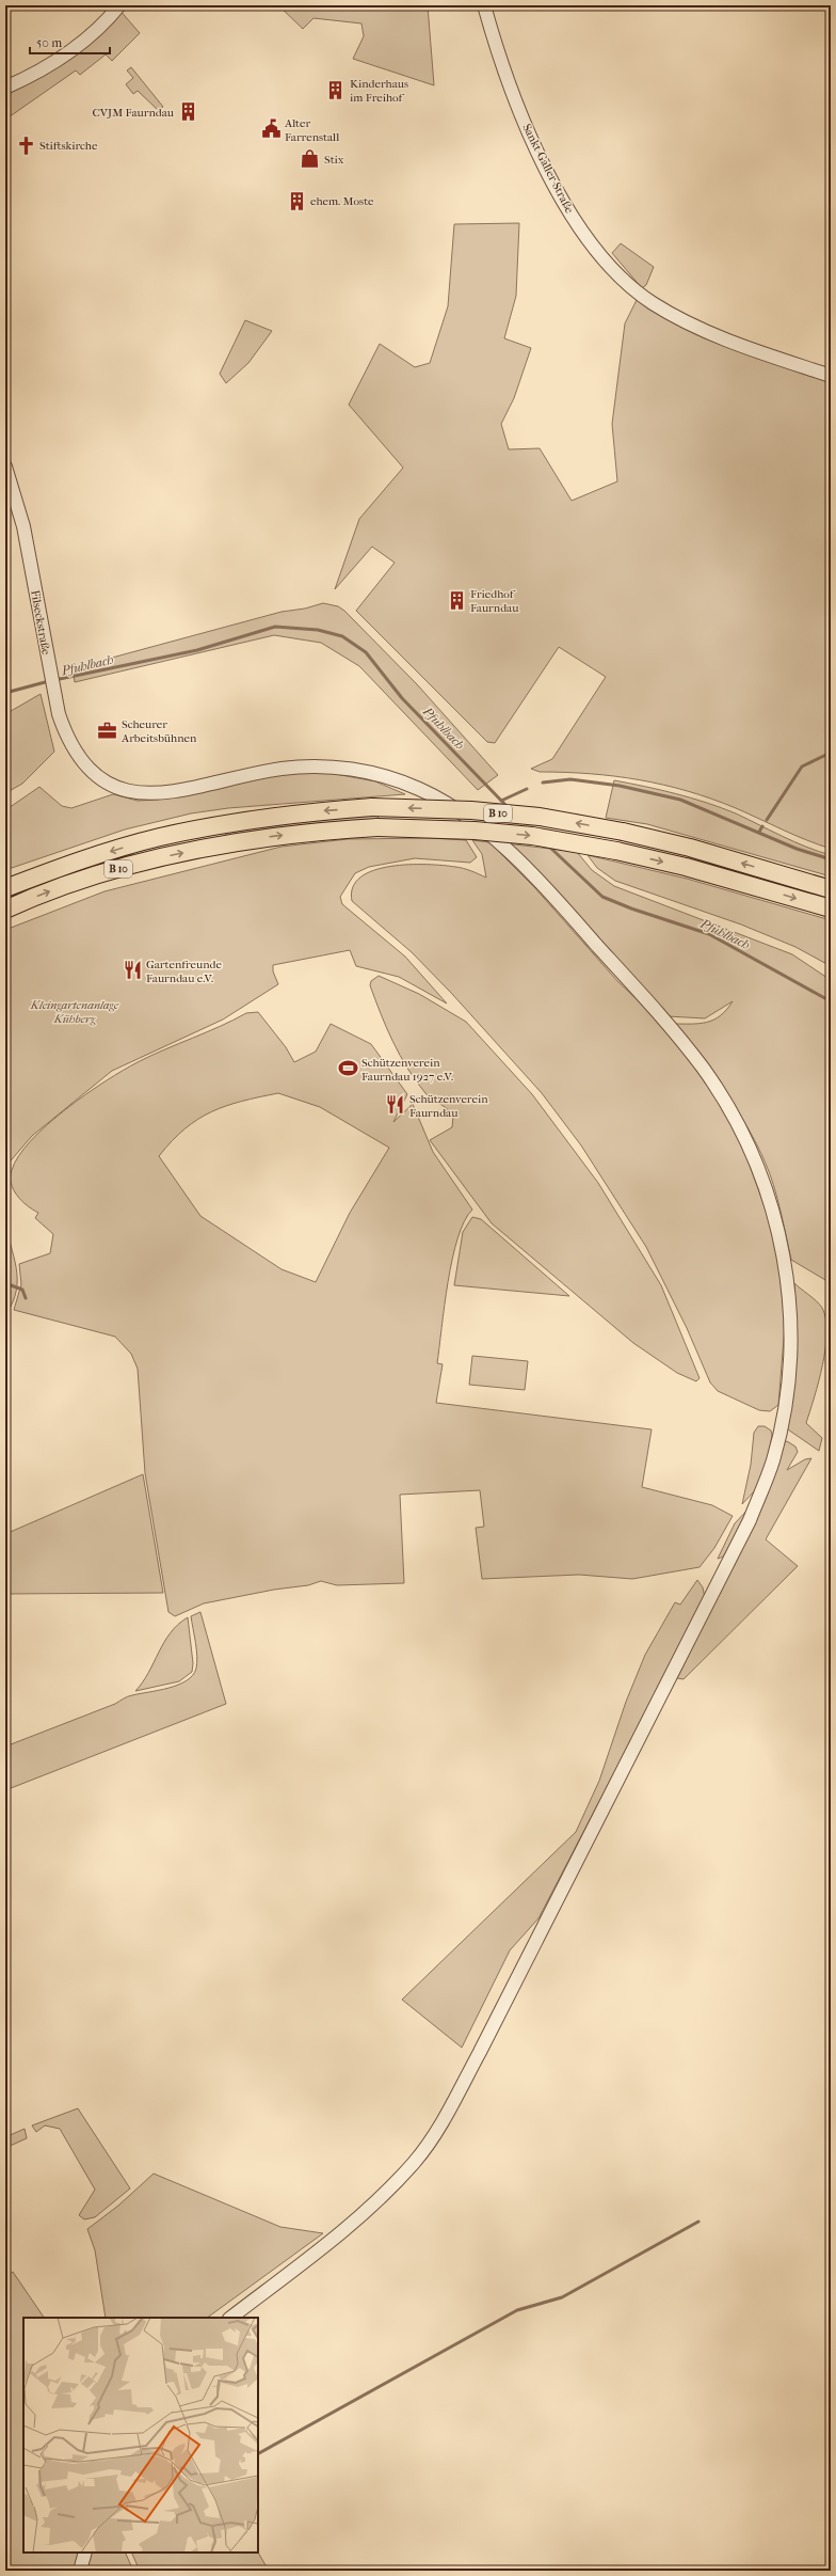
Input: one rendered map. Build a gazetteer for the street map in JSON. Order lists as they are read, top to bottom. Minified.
{"streets":{"highway":["B 10"],"street":["Sankt-Galler-Straße","Filseckstraße"]},"water":["Pfuhlbach"],"parks":["Kleingartenanlage Kühberg"],"places":{"building":["Kinderhaus im Freihof","CVJM Faurndau","ehem. Moste","Friedhof Faurndau"],"public building":["Alter Farrenstall"],"church":["Stiftskirche"],"shop":["Stix"],"office":["Scheurer Arbeitsbühnen"],"restaurant":["Gartenfreunde Faurndau e.V.","Schützenverein Faurndau"],"sports":["Schützenverein Faurndau 1927 e.V."]},"scale_bar":"50 m"}
